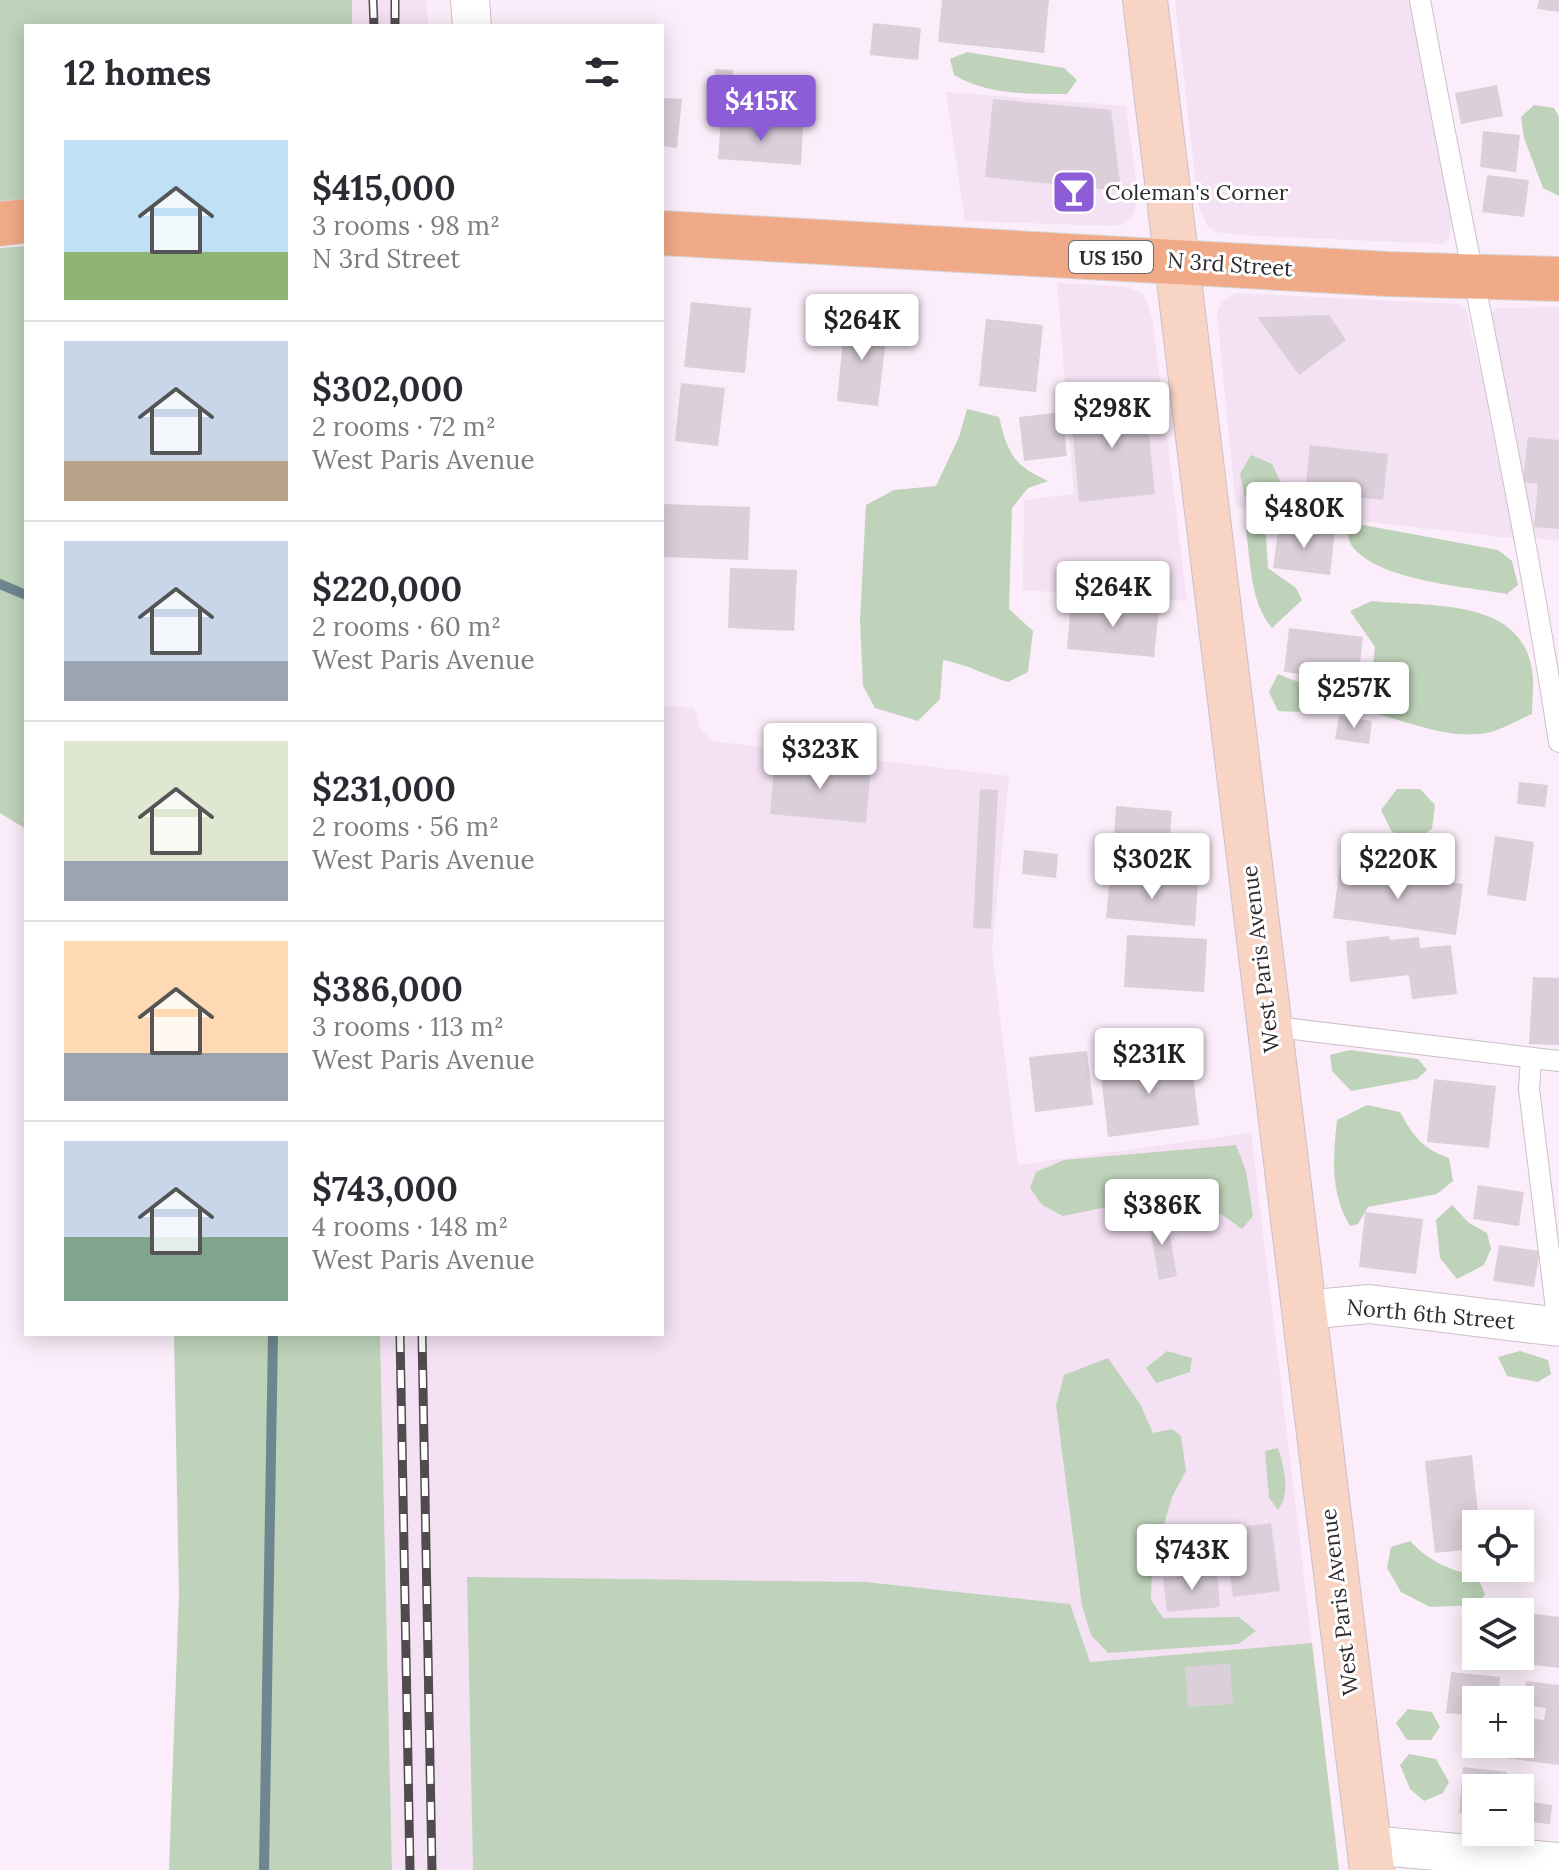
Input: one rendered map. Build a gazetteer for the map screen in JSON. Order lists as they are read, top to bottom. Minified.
{"streets":{"main road":["US 150","N 3rd Street","West Paris Avenue"],"street":["North 6th Street"]},"crossings":[["N 3rd Street","West Paris Avenue"],["West Paris Avenue","North 6th Street"]],"places":{"bar":["Coleman's Corner"]},"page":{"heading":"12 homes","price":["$415K","$264K","$298K","$480K","$264K","$257K","$323K","$302K","$220K","$231K","$386K","$743K"],"list":[{"name":"$415,000","note":"3 rooms · 98 m² · N 3rd Street"},{"name":"$302,000","note":"2 rooms · 72 m² · West Paris Avenue"},{"name":"$220,000","note":"2 rooms · 60 m² · West Paris Avenue"},{"name":"$231,000","note":"2 rooms · 56 m² · West Paris Avenue"},{"name":"$386,000","note":"3 rooms · 113 m² · West Paris Avenue"},{"name":"$743,000","note":"4 rooms · 148 m² · West Paris Avenue"}],"map_buttons":["+","−"]}}
